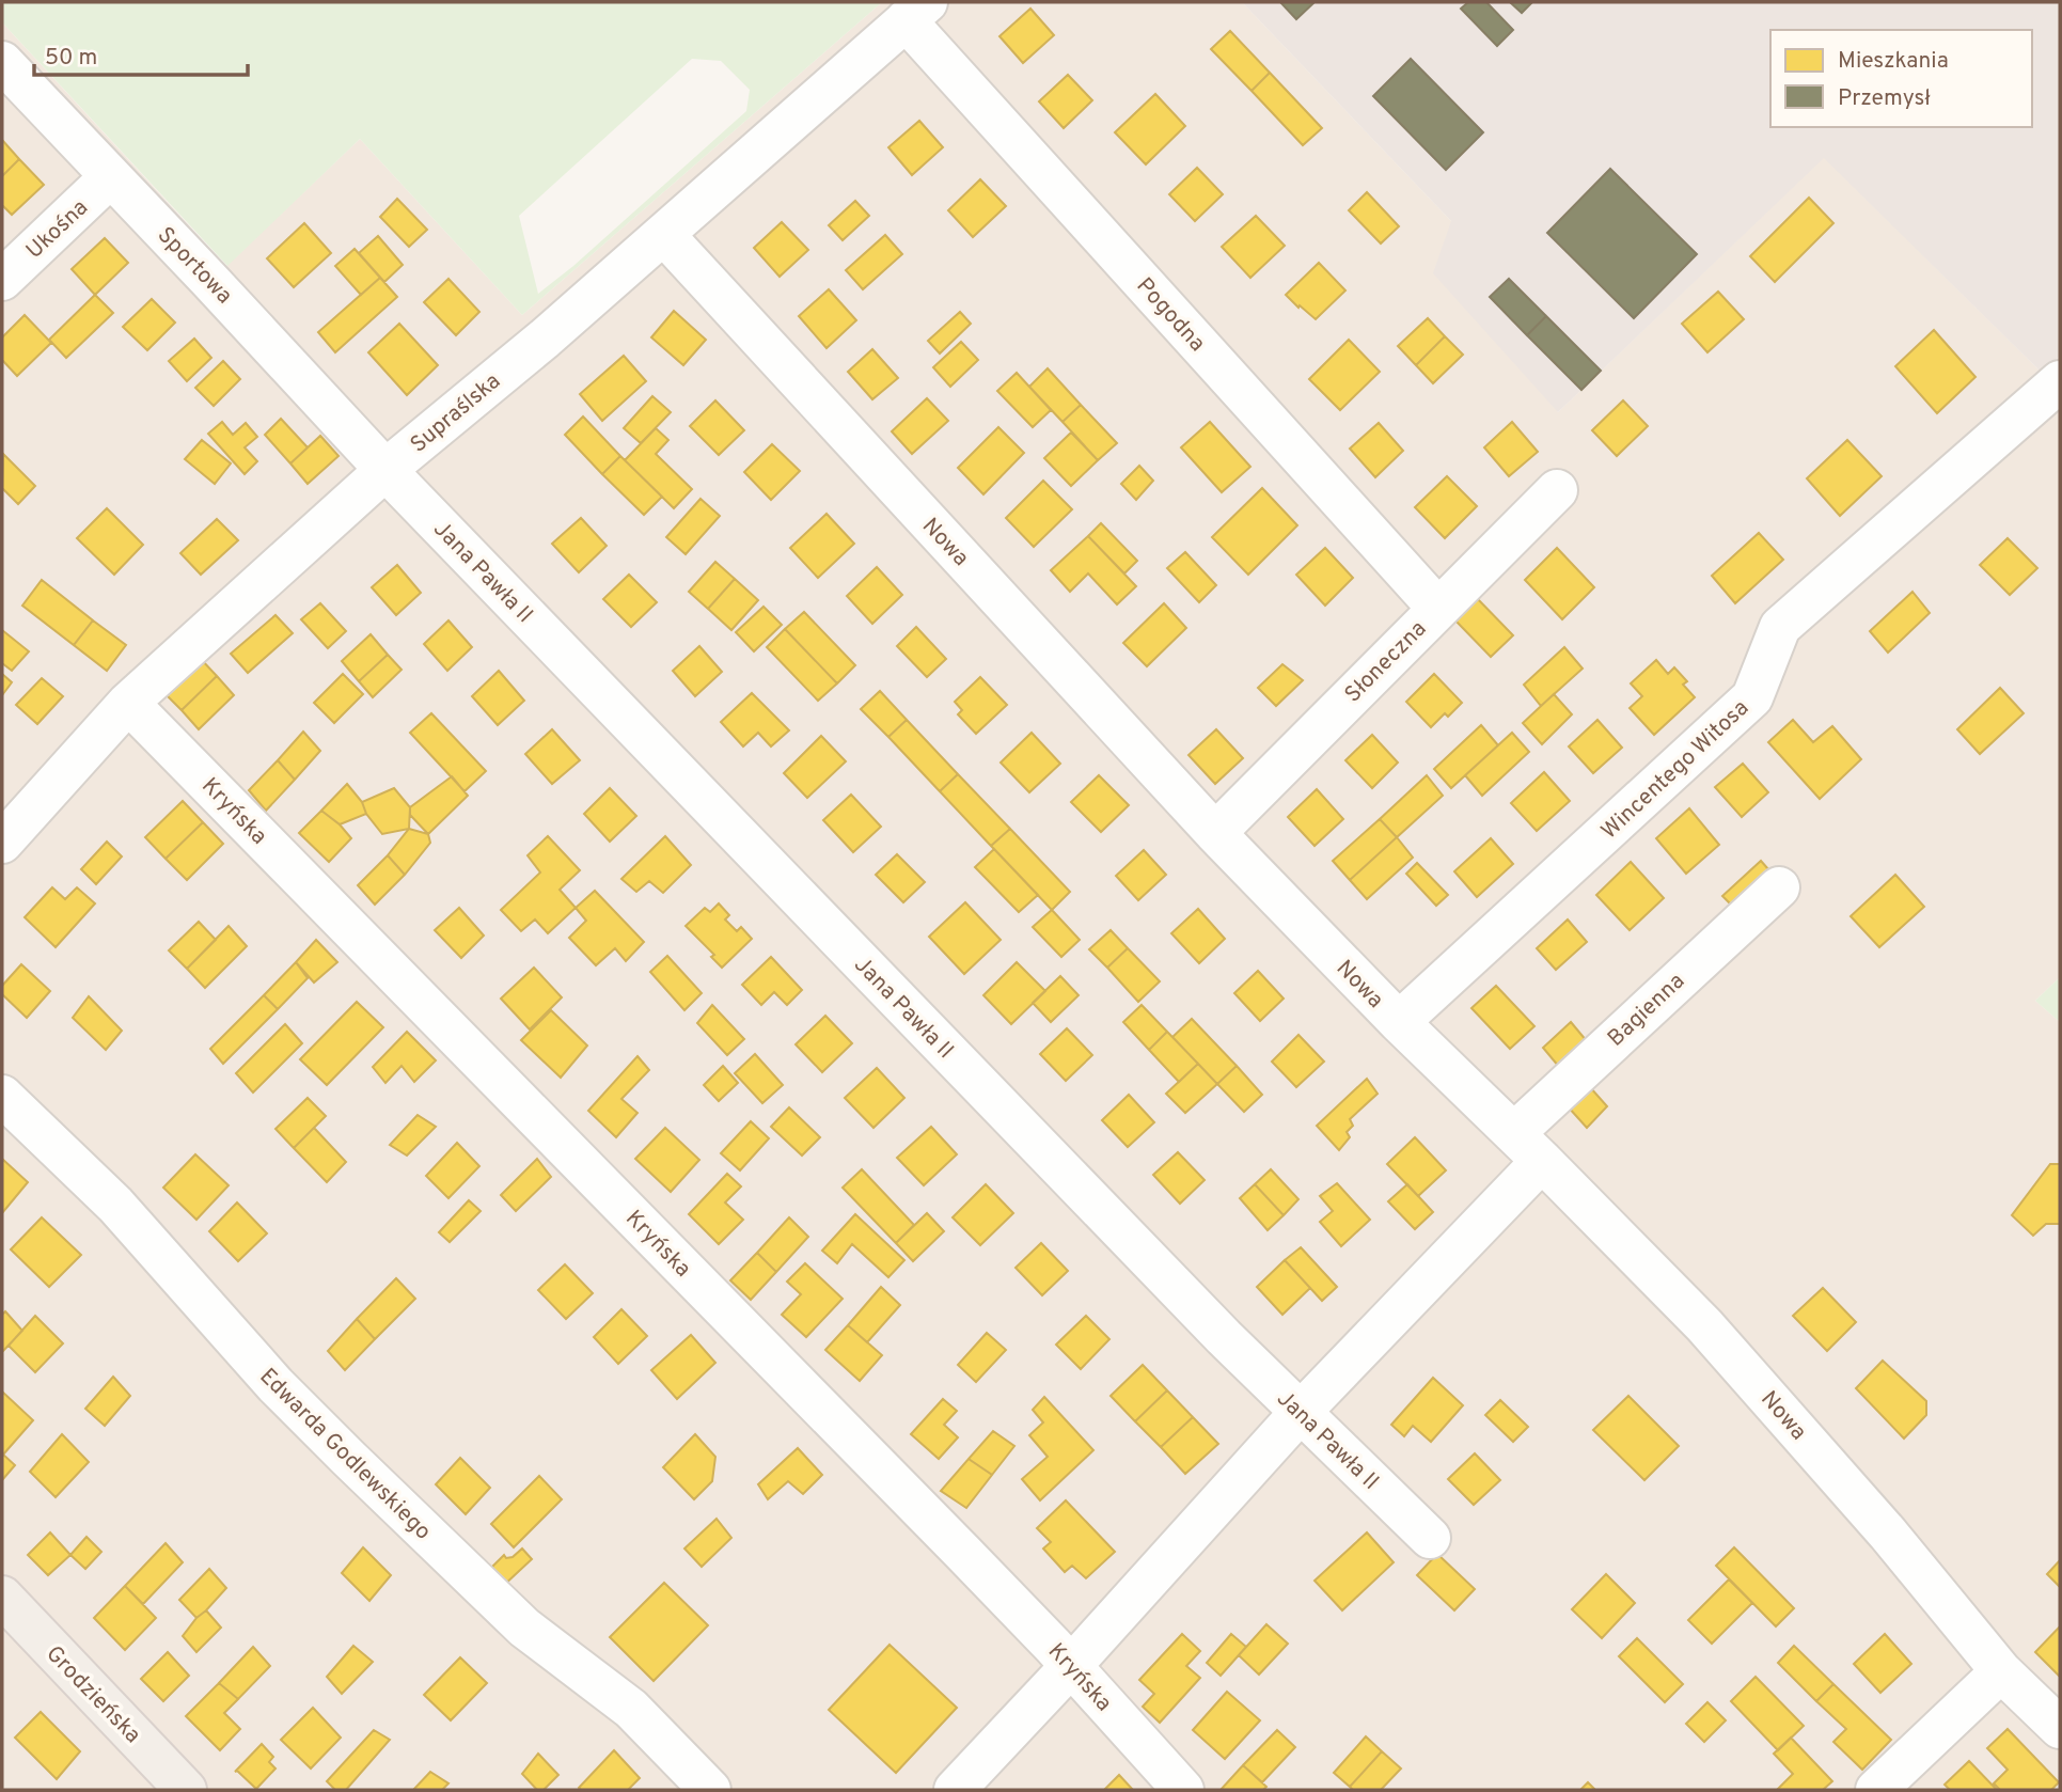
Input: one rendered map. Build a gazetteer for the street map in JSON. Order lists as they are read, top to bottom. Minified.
{"streets":{"main road":["Grodzieńska"],"street":["Ukośna","Sportowa","Pogodna","Supraślska","Nowa","Jana Pawła II","Słoneczna","Wincentego Witosa","Kryńska","Bagienna","Edwarda Godlewskiego"]},"crossings":[["Ukośna","Sportowa"],["Sportowa","Supraślska"],["Sportowa","Jana Pawła II"],["Pogodna","Supraślska"],["Pogodna","Słoneczna"],["Supraślska","Nowa"],["Supraślska","Jana Pawła II"],["Supraślska","Kryńska"],["Nowa","Słoneczna"],["Nowa","Wincentego Witosa"],["Nowa","Bagienna"],["Jana Pawła II","Bagienna"],["Kryńska","Bagienna"]],"legend":["Mieszkania","Przemysł"],"scale_bar":"50 m"}
